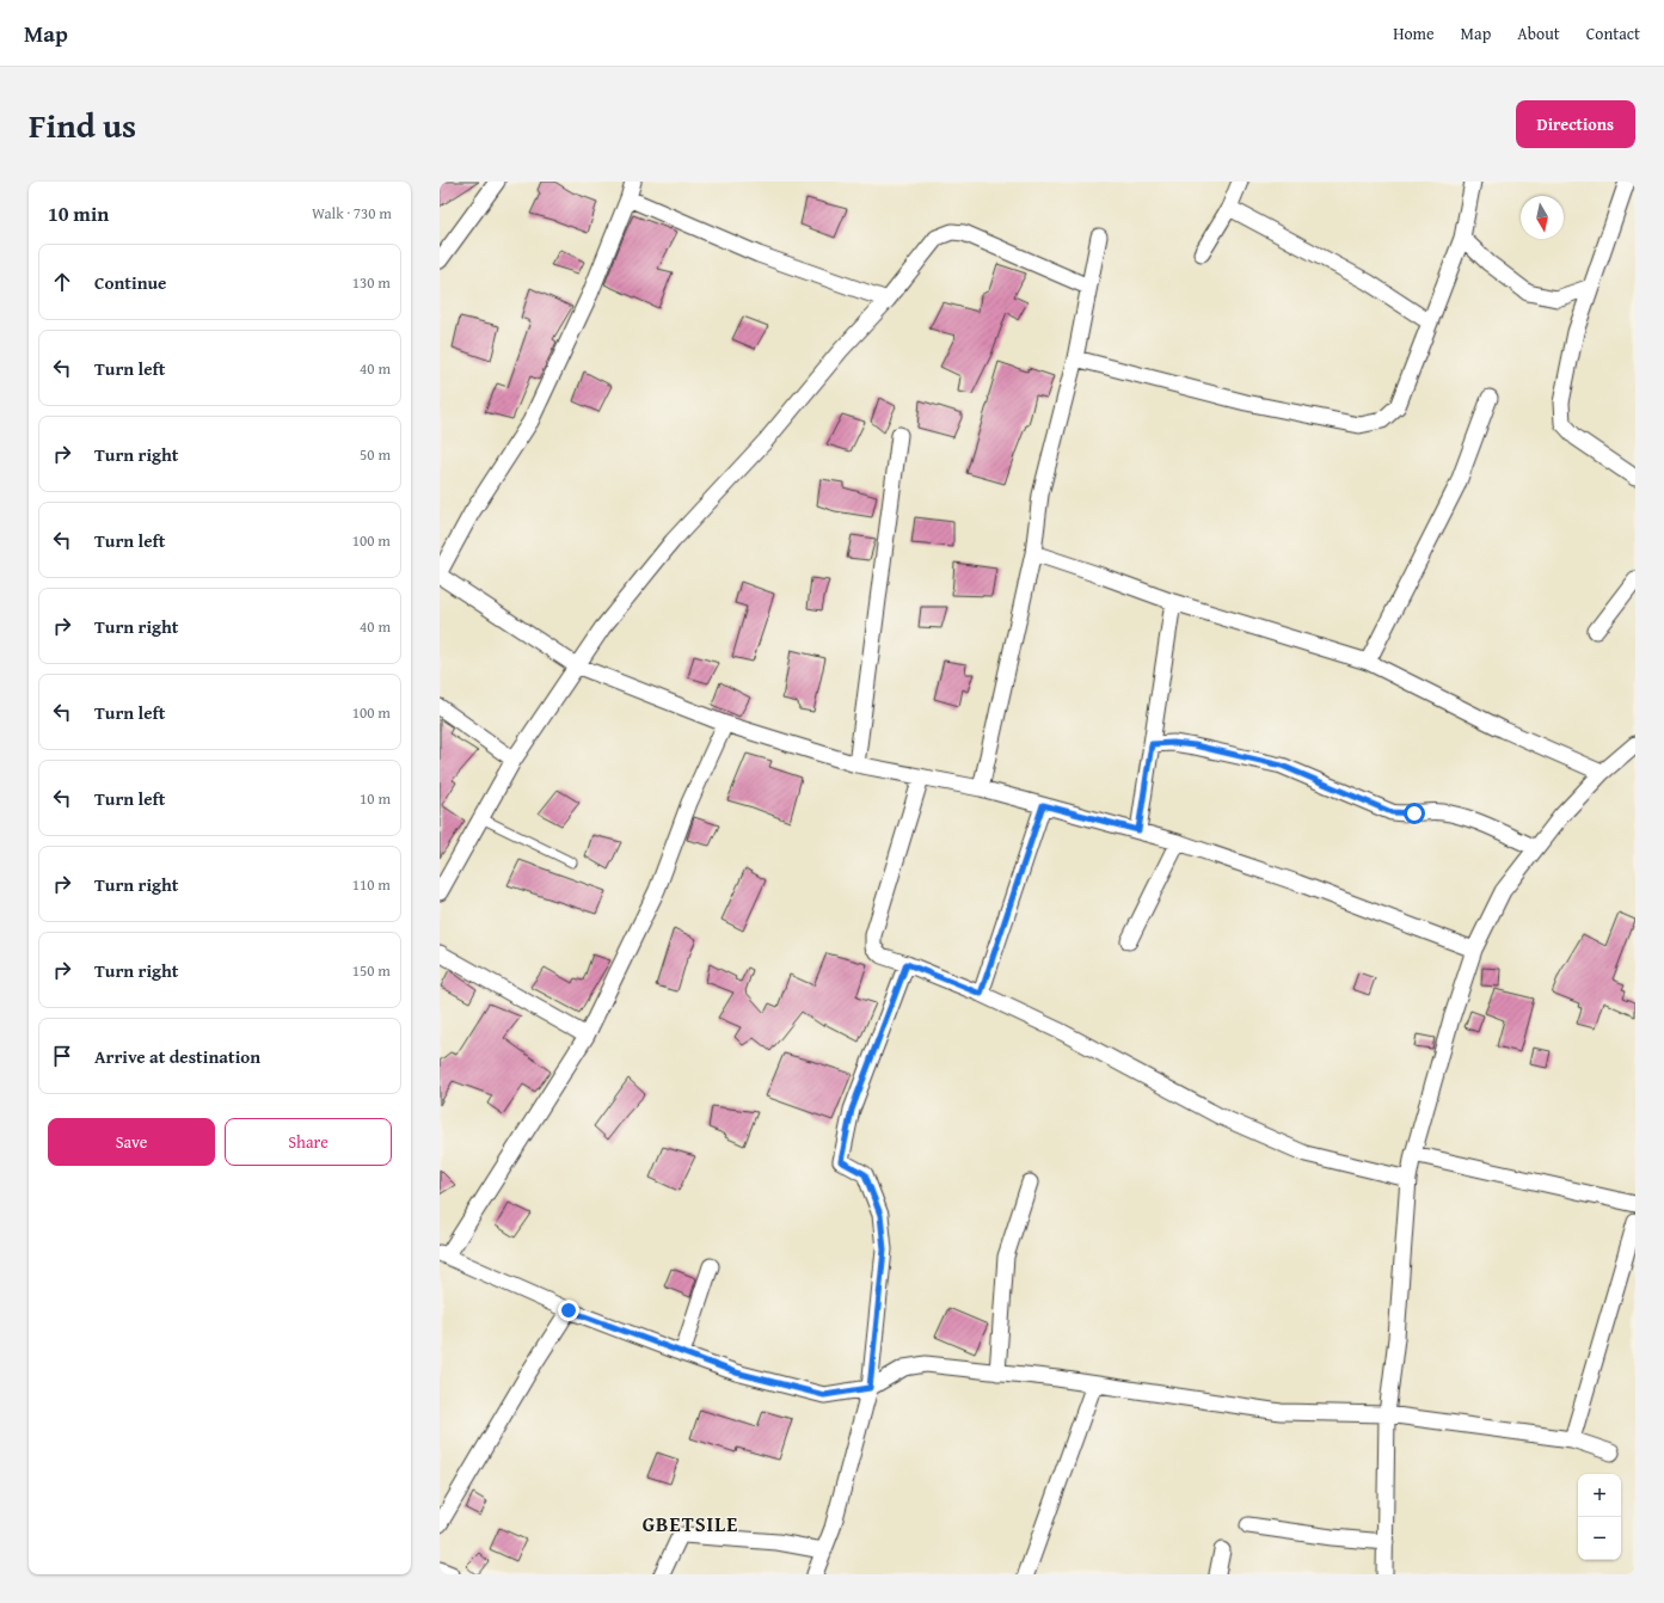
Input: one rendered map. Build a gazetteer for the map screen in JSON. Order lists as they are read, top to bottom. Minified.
{"districts":["GBETSILE"],"north":"bottom","page":{"header":"Map","nav":["Home","Map","About","Contact"],"title":"Find us","buttons":["Directions",["Save","Share"]],"heading":["10 min","Walk · 730 m"],"list":[["Continue","130 m"],["Turn left","40 m"],["Turn right","50 m"],["Turn left","100 m"],["Turn right","40 m"],["Turn left","100 m"],["Turn left","10 m"],["Turn right","110 m"],["Turn right","150 m"],"Arrive at destination"],"map_buttons":["+","−"]}}
